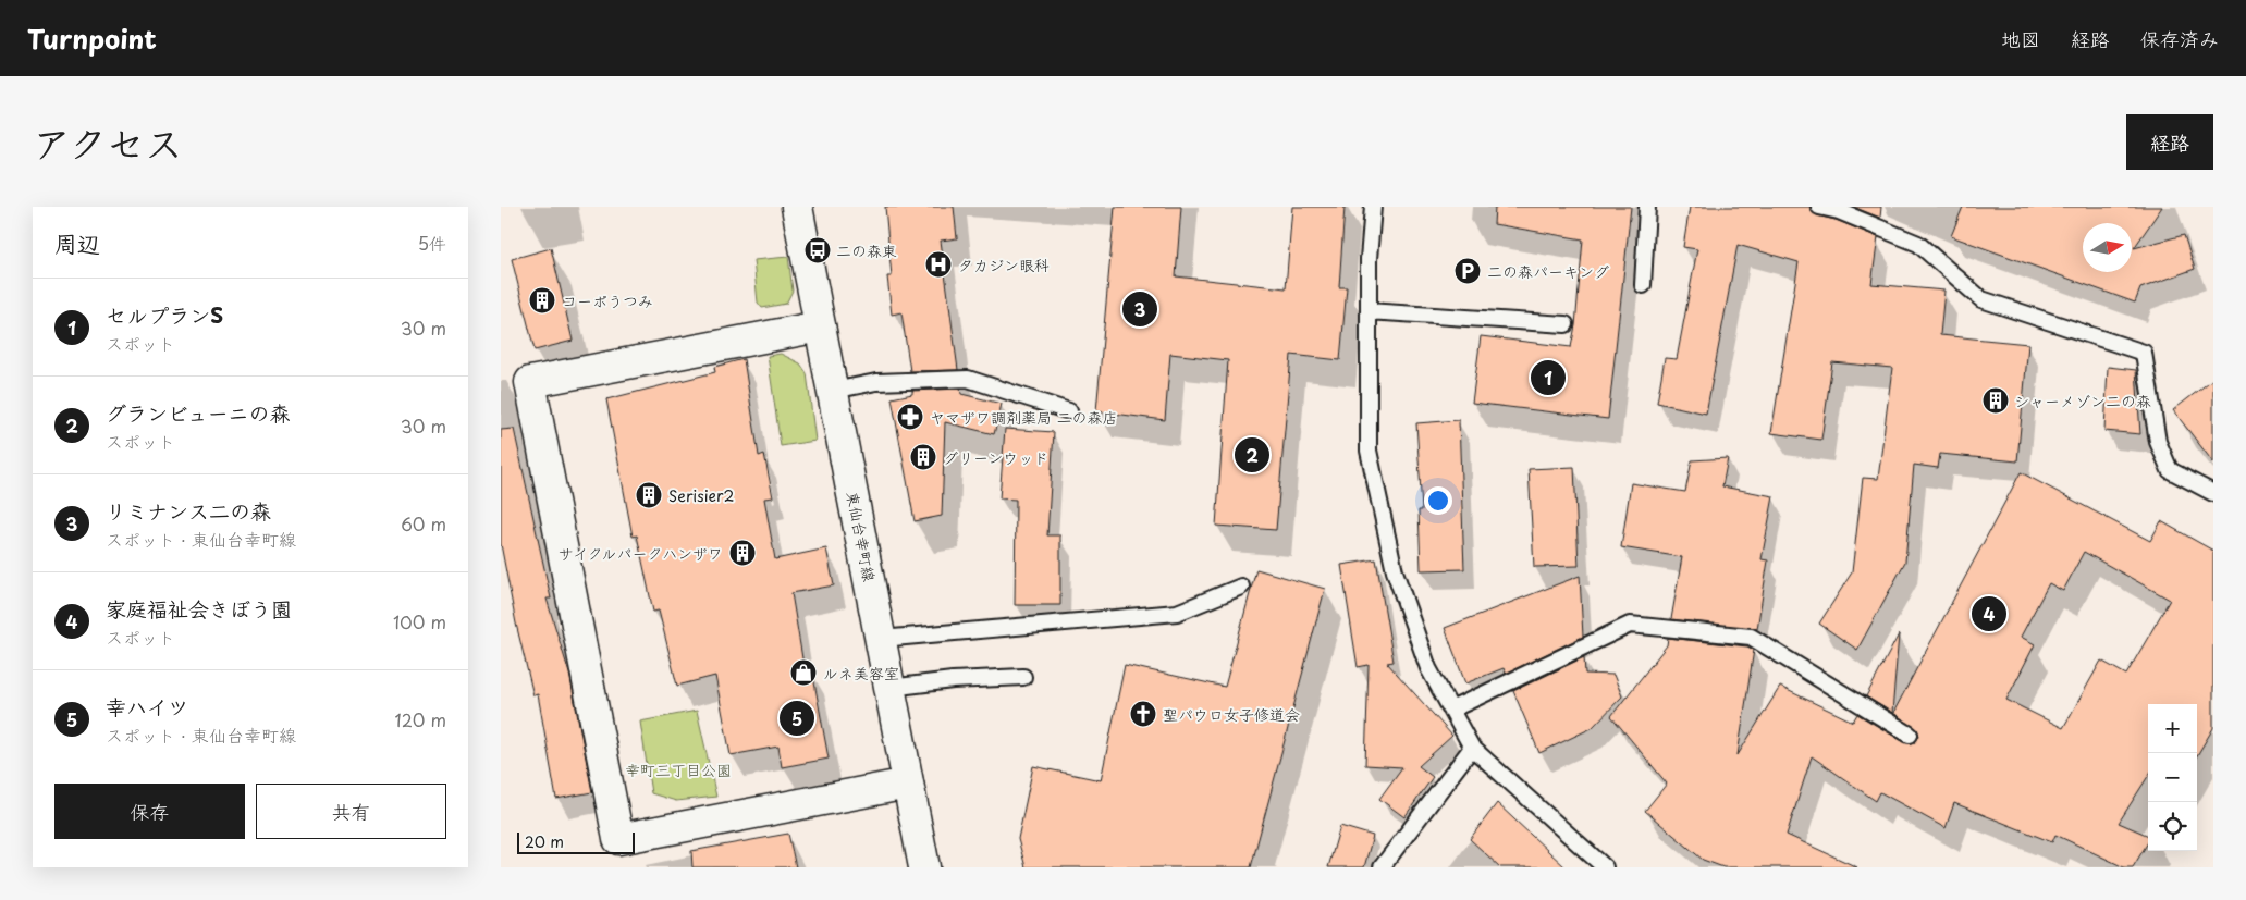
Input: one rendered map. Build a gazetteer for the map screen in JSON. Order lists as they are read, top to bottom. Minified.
{"streets":{"street":["東仙台幸町線"]},"parks":["幸町三丁目公園"],"places":{"bus stop":["二の森東"],"hospital":["タカジン眼科"],"parking":["二の森パーキング"],"building":["コーポうつみ","シャーメゾン二の森","グリーンウッド","Serisier2","サイクルパークハンザワ"],"pharmacy":["ヤマザワ調剤薬局 二の森店"],"shop":["ルネ美容室"],"church":["聖パウロ女子修道会"]},"scale_bar":"20 m","north":"right","page":{"header":"Turnpoint","nav":["地図","経路","保存済み"],"title":"アクセス","buttons":["経路",["保存","共有"]],"heading":["周辺","5件"],"list":[{"mark":"1","name":"セルプランS","note":"スポット","value":"30 m"},{"mark":"2","name":"グランビューニの森","note":"スポット","value":"30 m"},{"mark":"3","name":"リミナンス二の森","note":"スポット · 東仙台幸町線","value":"60 m"},{"mark":"4","name":"家庭福祉会きぼう園","note":"スポット","value":"100 m"},{"mark":"5","name":"幸ハイツ","note":"スポット · 東仙台幸町線","value":"120 m"}],"pins":["3","1","2","4","5"],"map_buttons":["+","−"],"scale":"20 m"}}
